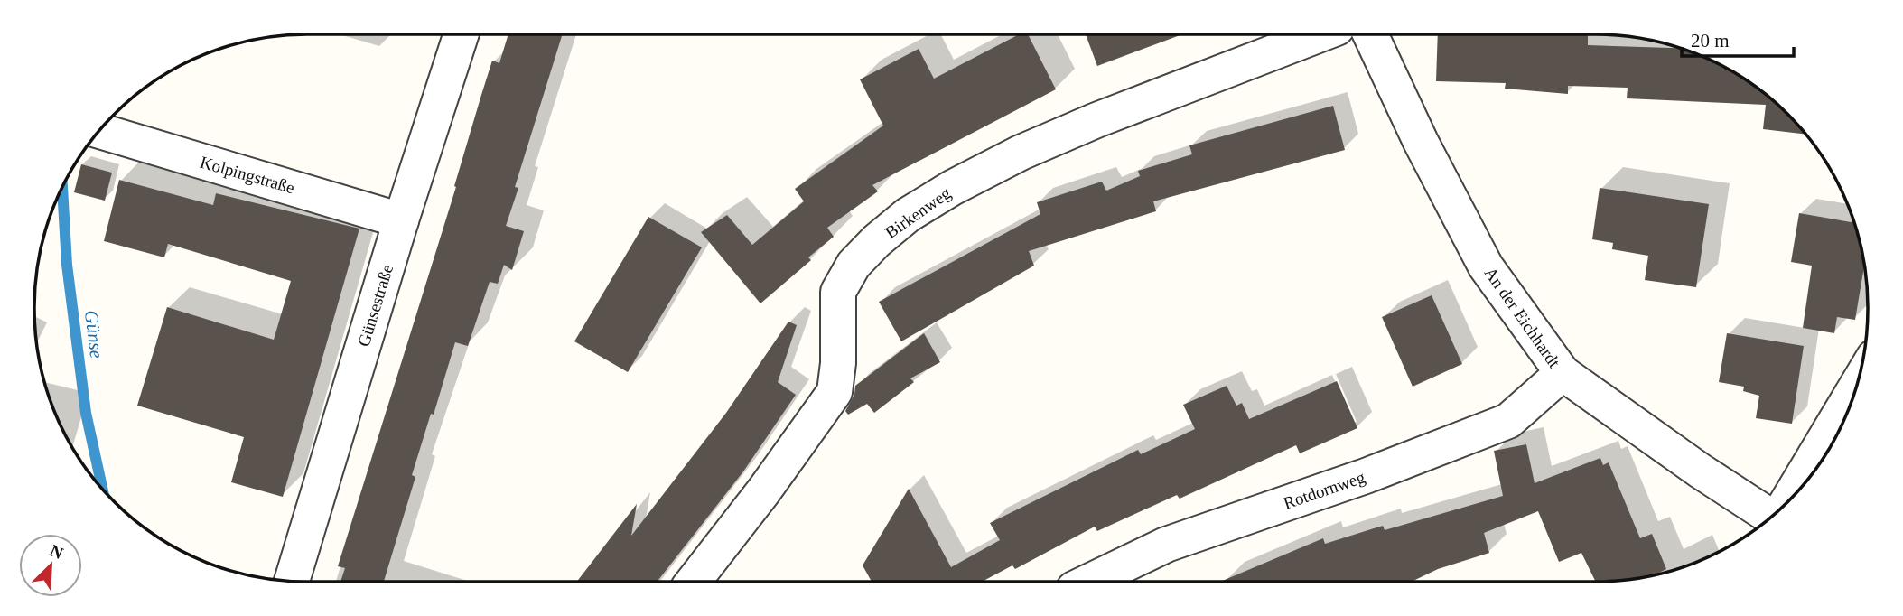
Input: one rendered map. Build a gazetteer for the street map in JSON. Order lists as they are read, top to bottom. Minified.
{"streets":{"street":["Kolpingstraße","Birkenweg","Günsestraße","An der Eichhardt","Rotdornweg"]},"crossings":[["Kolpingstraße","Günsestraße"],["An der Eichhardt","Rotdornweg"]],"water":["Günse"],"scale_bar":"20 m","north":"top right"}
